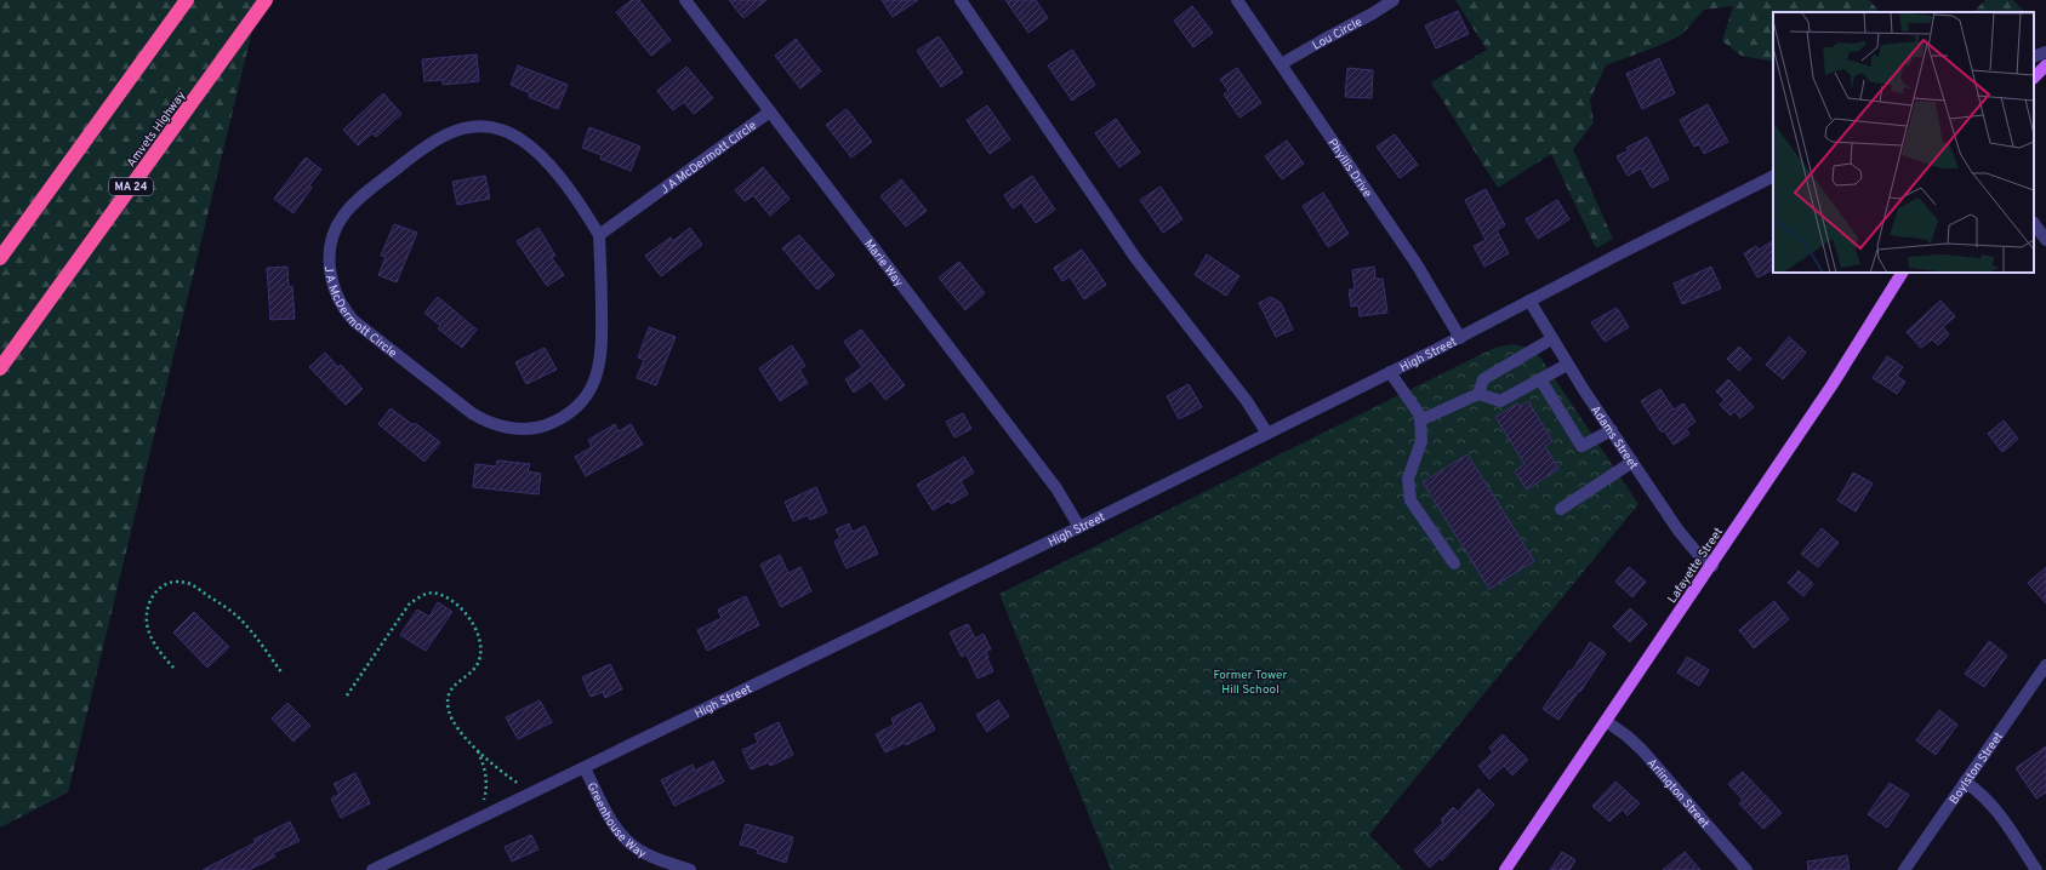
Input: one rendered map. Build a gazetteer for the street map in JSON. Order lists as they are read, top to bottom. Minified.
{"streets":{"highway":["Amvets Highway","MA 24"],"main road":["Lafayette Street"],"street":["Lou Circle","J A McDermott Circle","Phyllis Drive","Marie Way","High Street","Adams Street","Boylston Street","Arlington Street","Greenhouse Way"]},"crossings":[["Lou Circle","Phyllis Drive"],["J A McDermott Circle","Marie Way"],["Phyllis Drive","High Street"],["Marie Way","High Street"],["High Street","Adams Street"],["High Street","Greenhouse Way"],["Adams Street","Lafayette Street"],["Lafayette Street","Arlington Street"]],"parks":["Former Tower Hill School"]}
